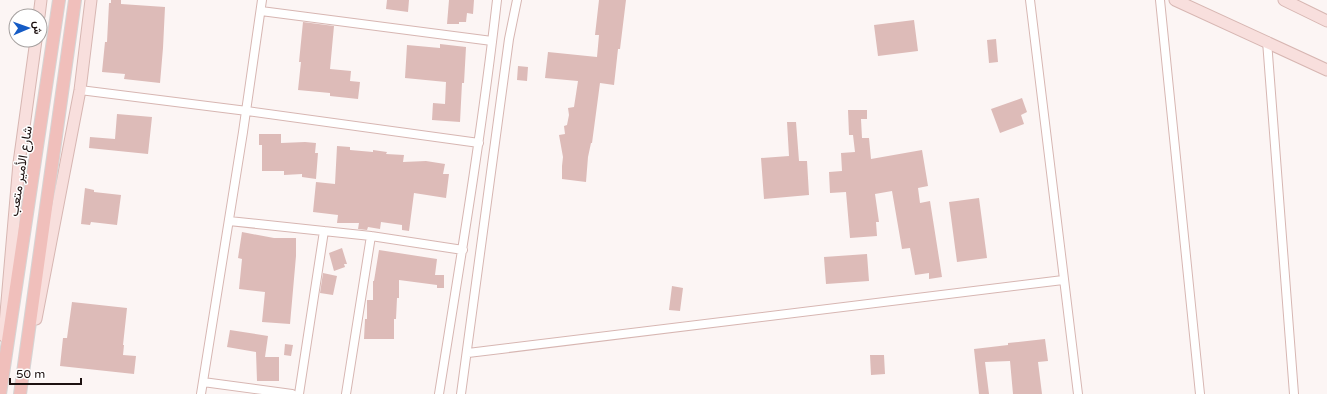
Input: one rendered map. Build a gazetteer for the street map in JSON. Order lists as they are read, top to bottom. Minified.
{"streets":{"main road":["شارع الأمير متعب"]},"scale_bar":"50 m","north":"right"}
